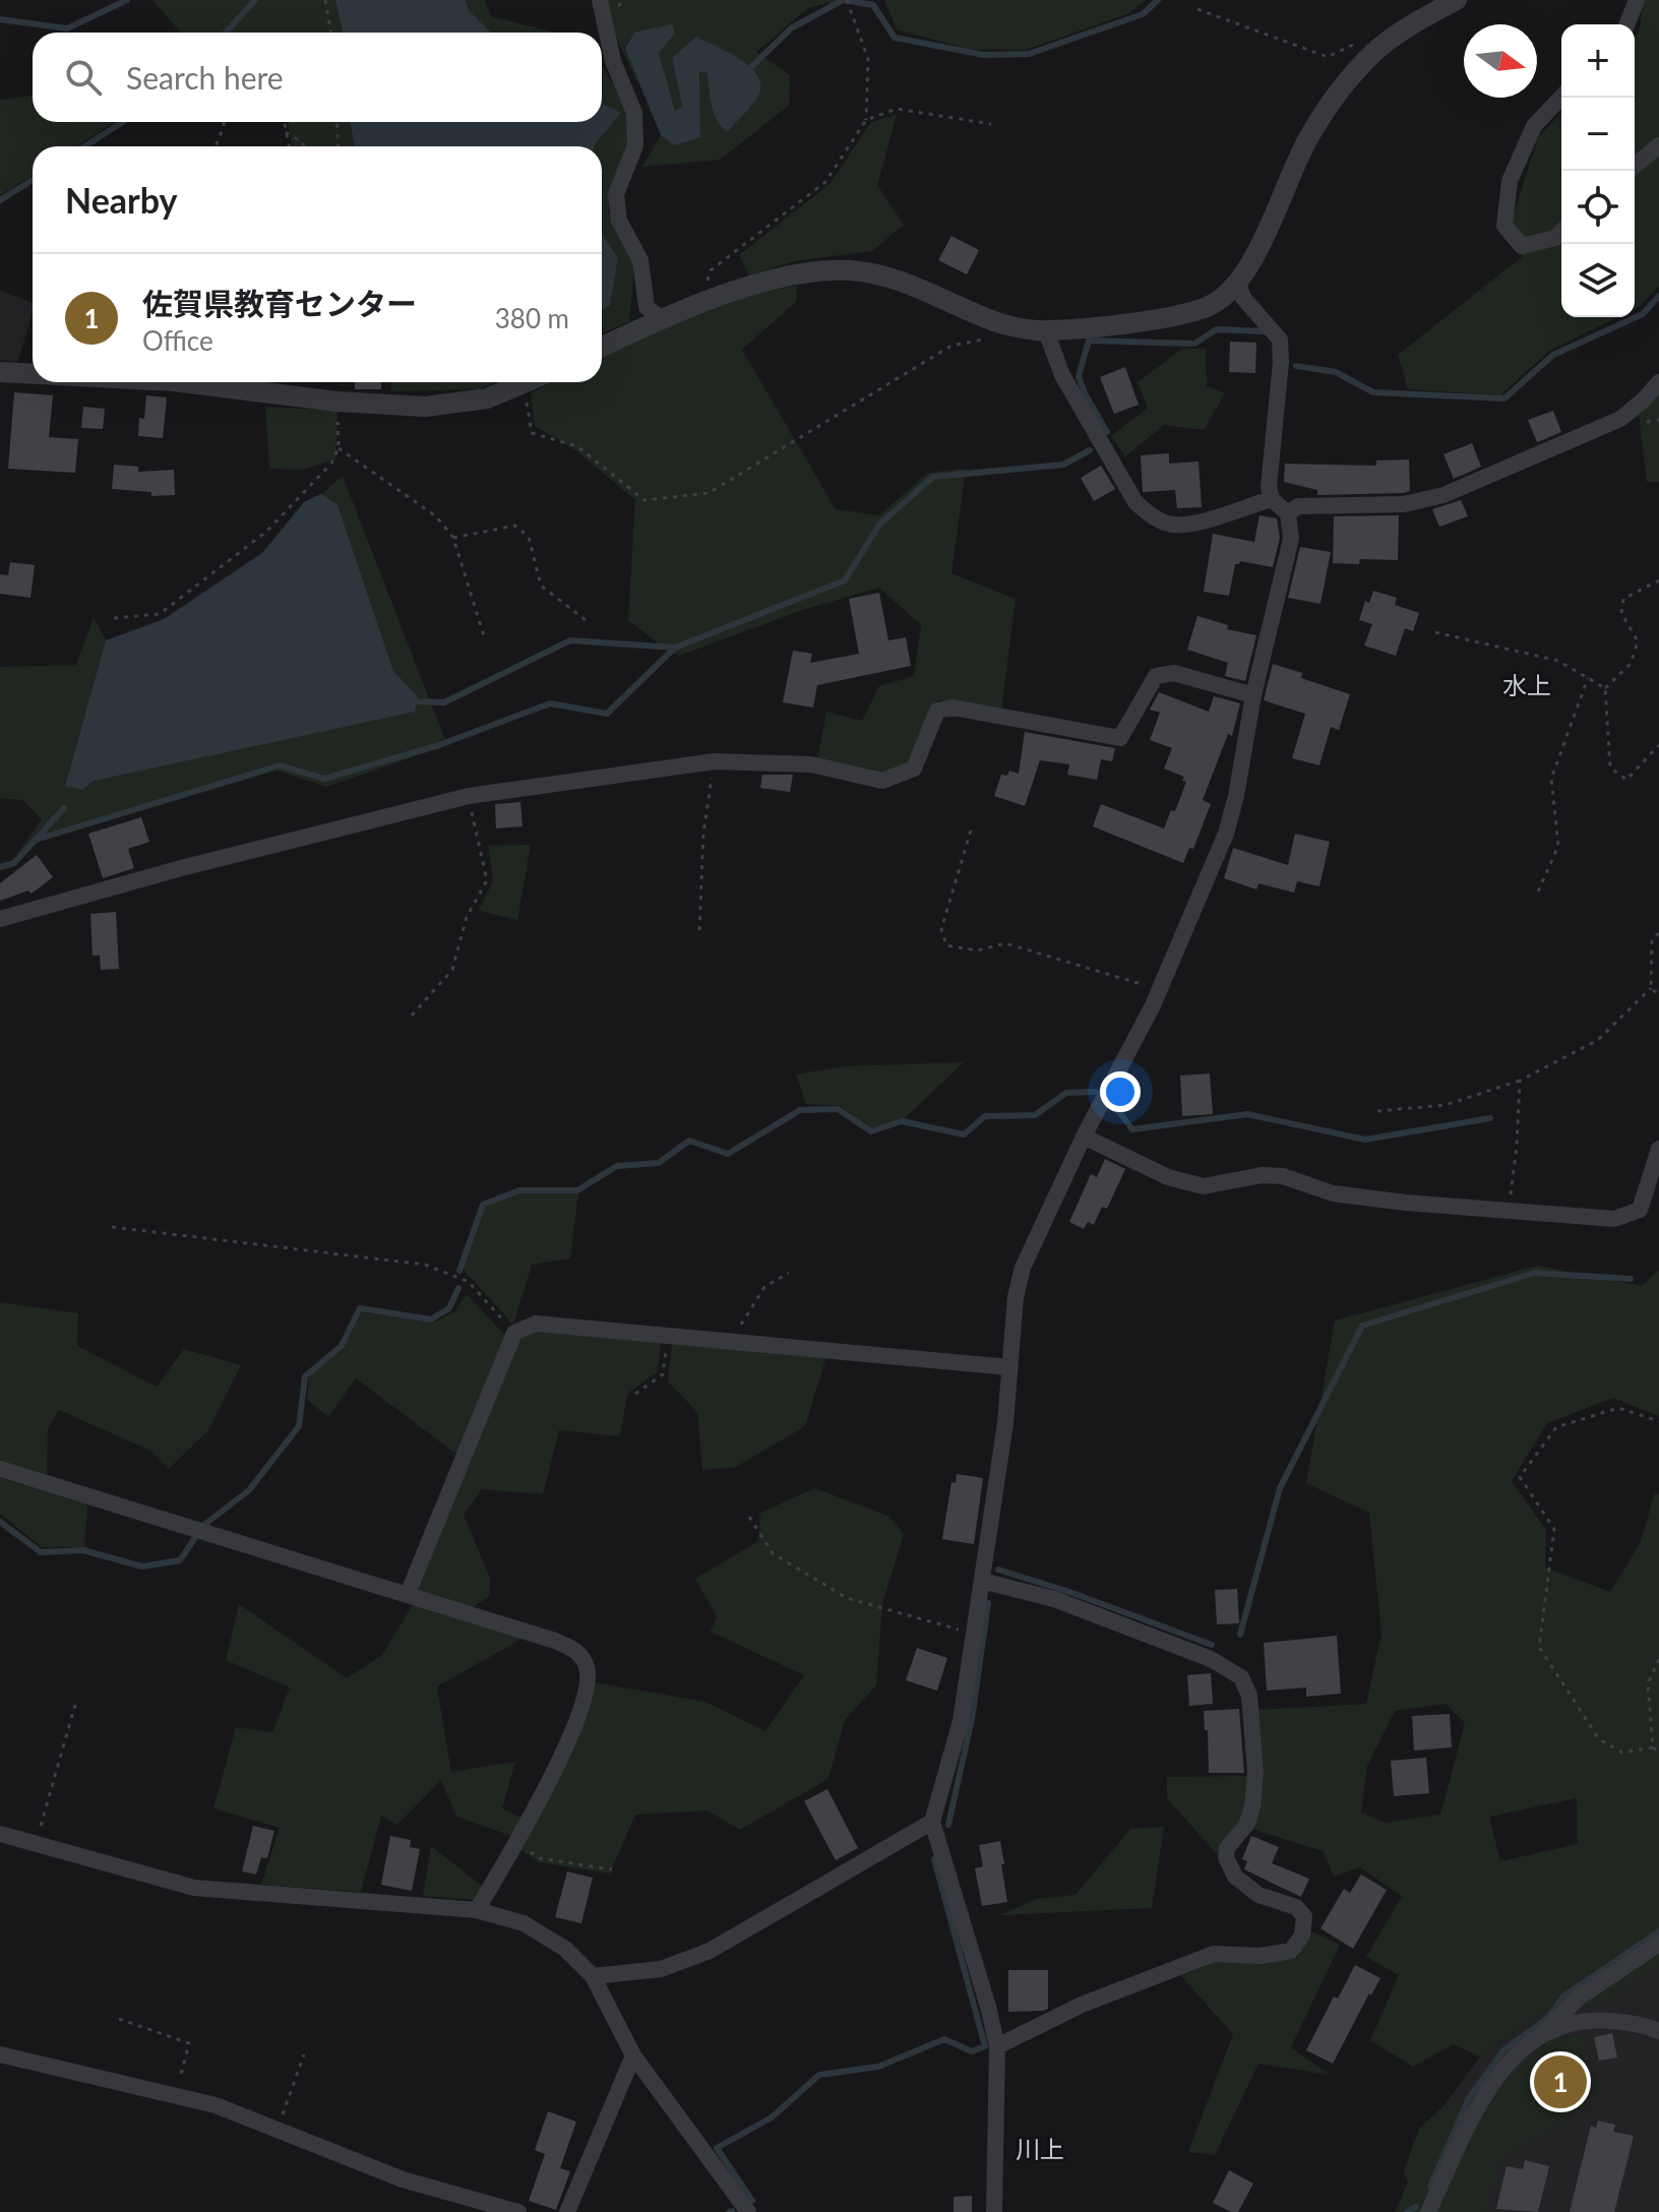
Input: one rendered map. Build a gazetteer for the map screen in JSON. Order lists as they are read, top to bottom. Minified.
{"districts":["水上","川上"],"north":"right","page":{"map_buttons":["+","−"],"search":"Search here","heading":"Nearby","list":[{"mark":"1","name":"佐賀県教育センター","note":"Office","value":"380 m"}],"pins":"1"}}
